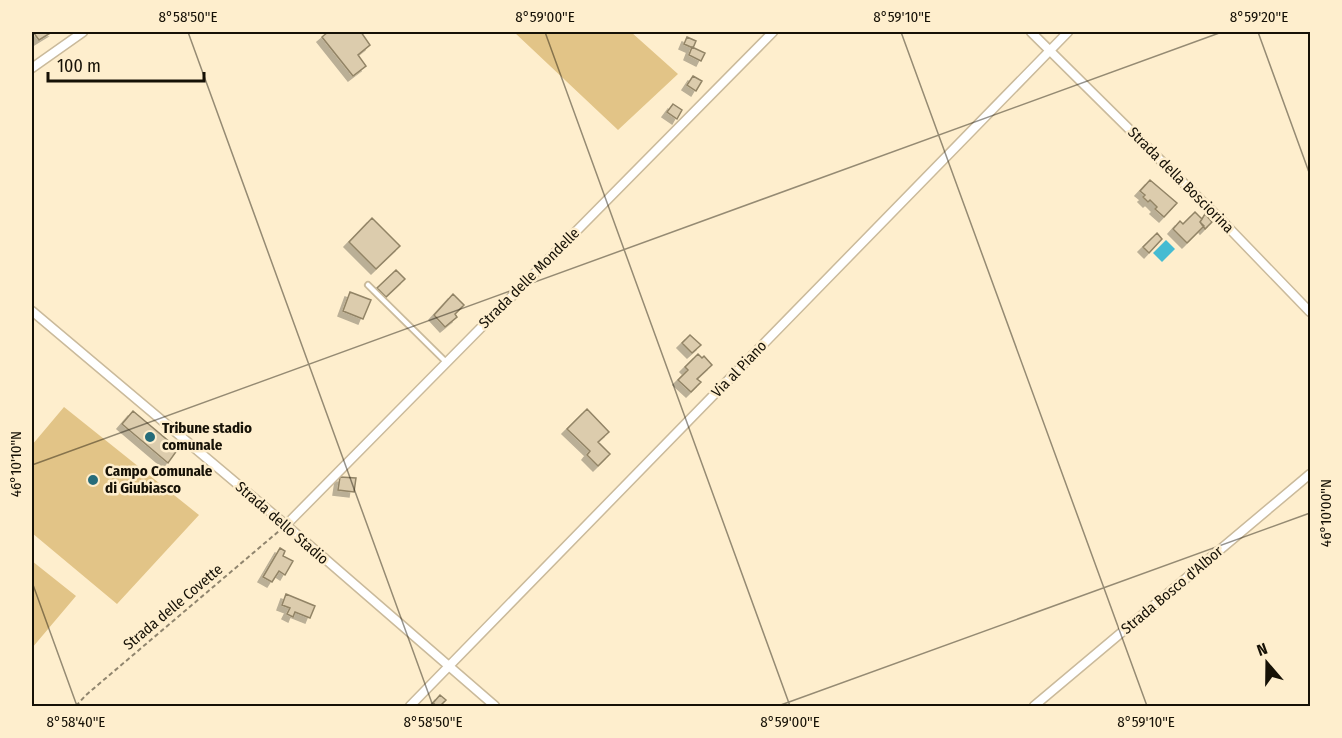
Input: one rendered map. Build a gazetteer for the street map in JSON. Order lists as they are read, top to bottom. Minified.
{"streets":{"street":["Strada della Bosciorina","Strada delle Mondelle","Via al Piano","Strada dello Stadio","Strada Bosco d'Albor"],"path":["Strada delle Covette"]},"crossings":[["Strada della Bosciorina","Via al Piano"],["Strada delle Mondelle","Strada dello Stadio"],["Strada delle Mondelle","Strada delle Covette"],["Via al Piano","Strada dello Stadio"],["Strada dello Stadio","Strada delle Covette"]],"places":["Tribune stadio comunale","Campo Comunale di Giubiasco"],"scale_bar":"100 m","north":"top","coordinates":["8°58'50\"E","8°59'00\"E","8°59'10\"E","8°59'20\"E","46°10'10\"N","46°10'00\"N","8°58'40\"E"]}
